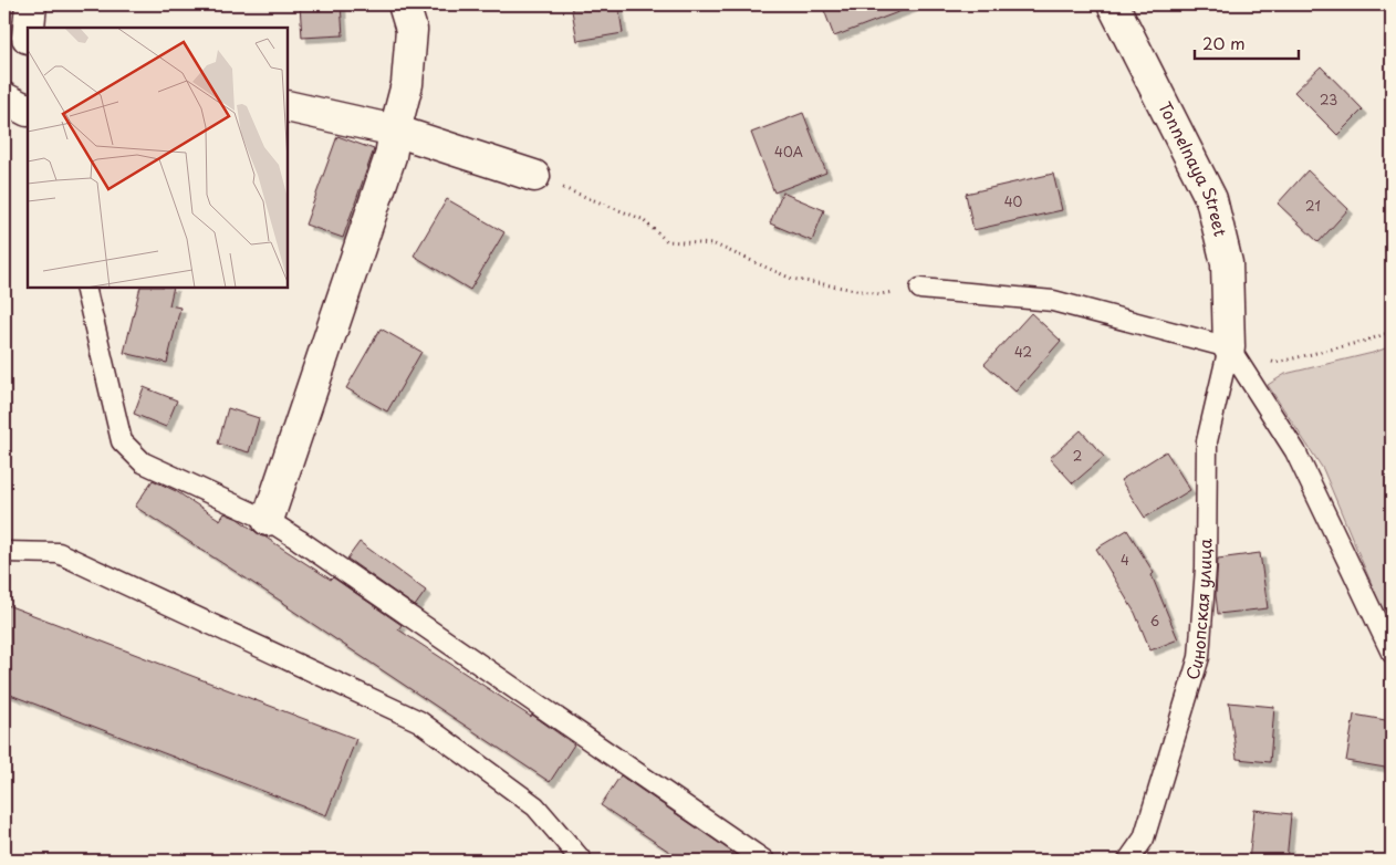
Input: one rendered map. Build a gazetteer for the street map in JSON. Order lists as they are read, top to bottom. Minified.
{"streets":{"street":["Tonnelnaya Street"],"lane":["Синопская улица"]},"crossings":[["Tonnelnaya Street","Синопская улица"]],"house_numbers":["23","40А","40","21","42","2","4","6"],"scale_bar":"20 m"}
